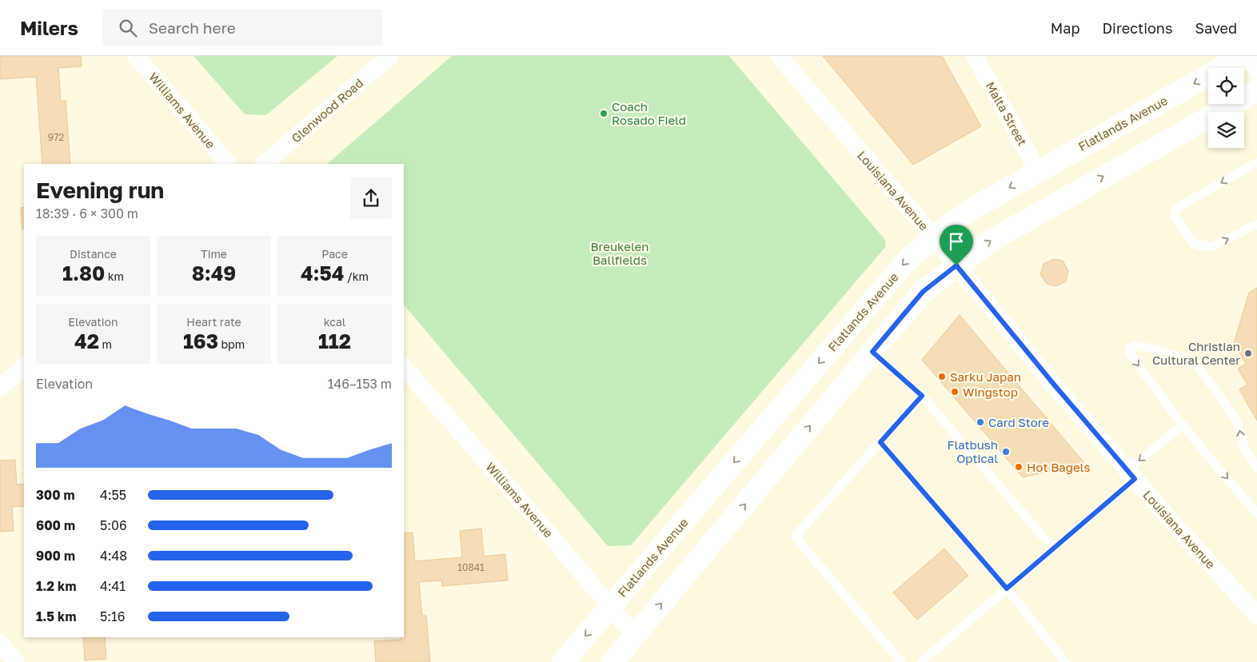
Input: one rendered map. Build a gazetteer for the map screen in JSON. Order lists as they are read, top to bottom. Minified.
{"streets":{"main road":["Flatlands Avenue"],"street":["Williams Avenue","Glenwood Road","Malta Street","Louisiana Avenue"]},"crossings":[["Williams Avenue","Flatlands Avenue"],["Malta Street","Flatlands Avenue"],["Flatlands Avenue","Louisiana Avenue"]],"parks":["Breukelen Ballfields"],"places":["Coach Rosado Field","Christian Cultural Center","Sarku Japan","Wingstop","Card Store","Flatbush Optical","Hot Bagels"],"house_numbers":["972","10841"],"page":{"header":"Milers","search":"Search here","nav":["Map","Directions","Saved"],"heading":["Evening run","18:39 · 6 × 300 m"],"stats":[["Distance","1.80 km"],["Time","8:49"],["Pace","4:54 /km"],["Elevation","42 m"],["Heart rate","163 bpm"],["kcal","112"]],"chart":["Elevation","146–153 m"],"list":[{"name":"300 m","note":"4:55"},{"name":"600 m","note":"5:06"},{"name":"900 m","note":"4:48"},{"name":"1.2 km","note":"4:41"},{"name":"1.5 km","note":"5:16"}]}}
